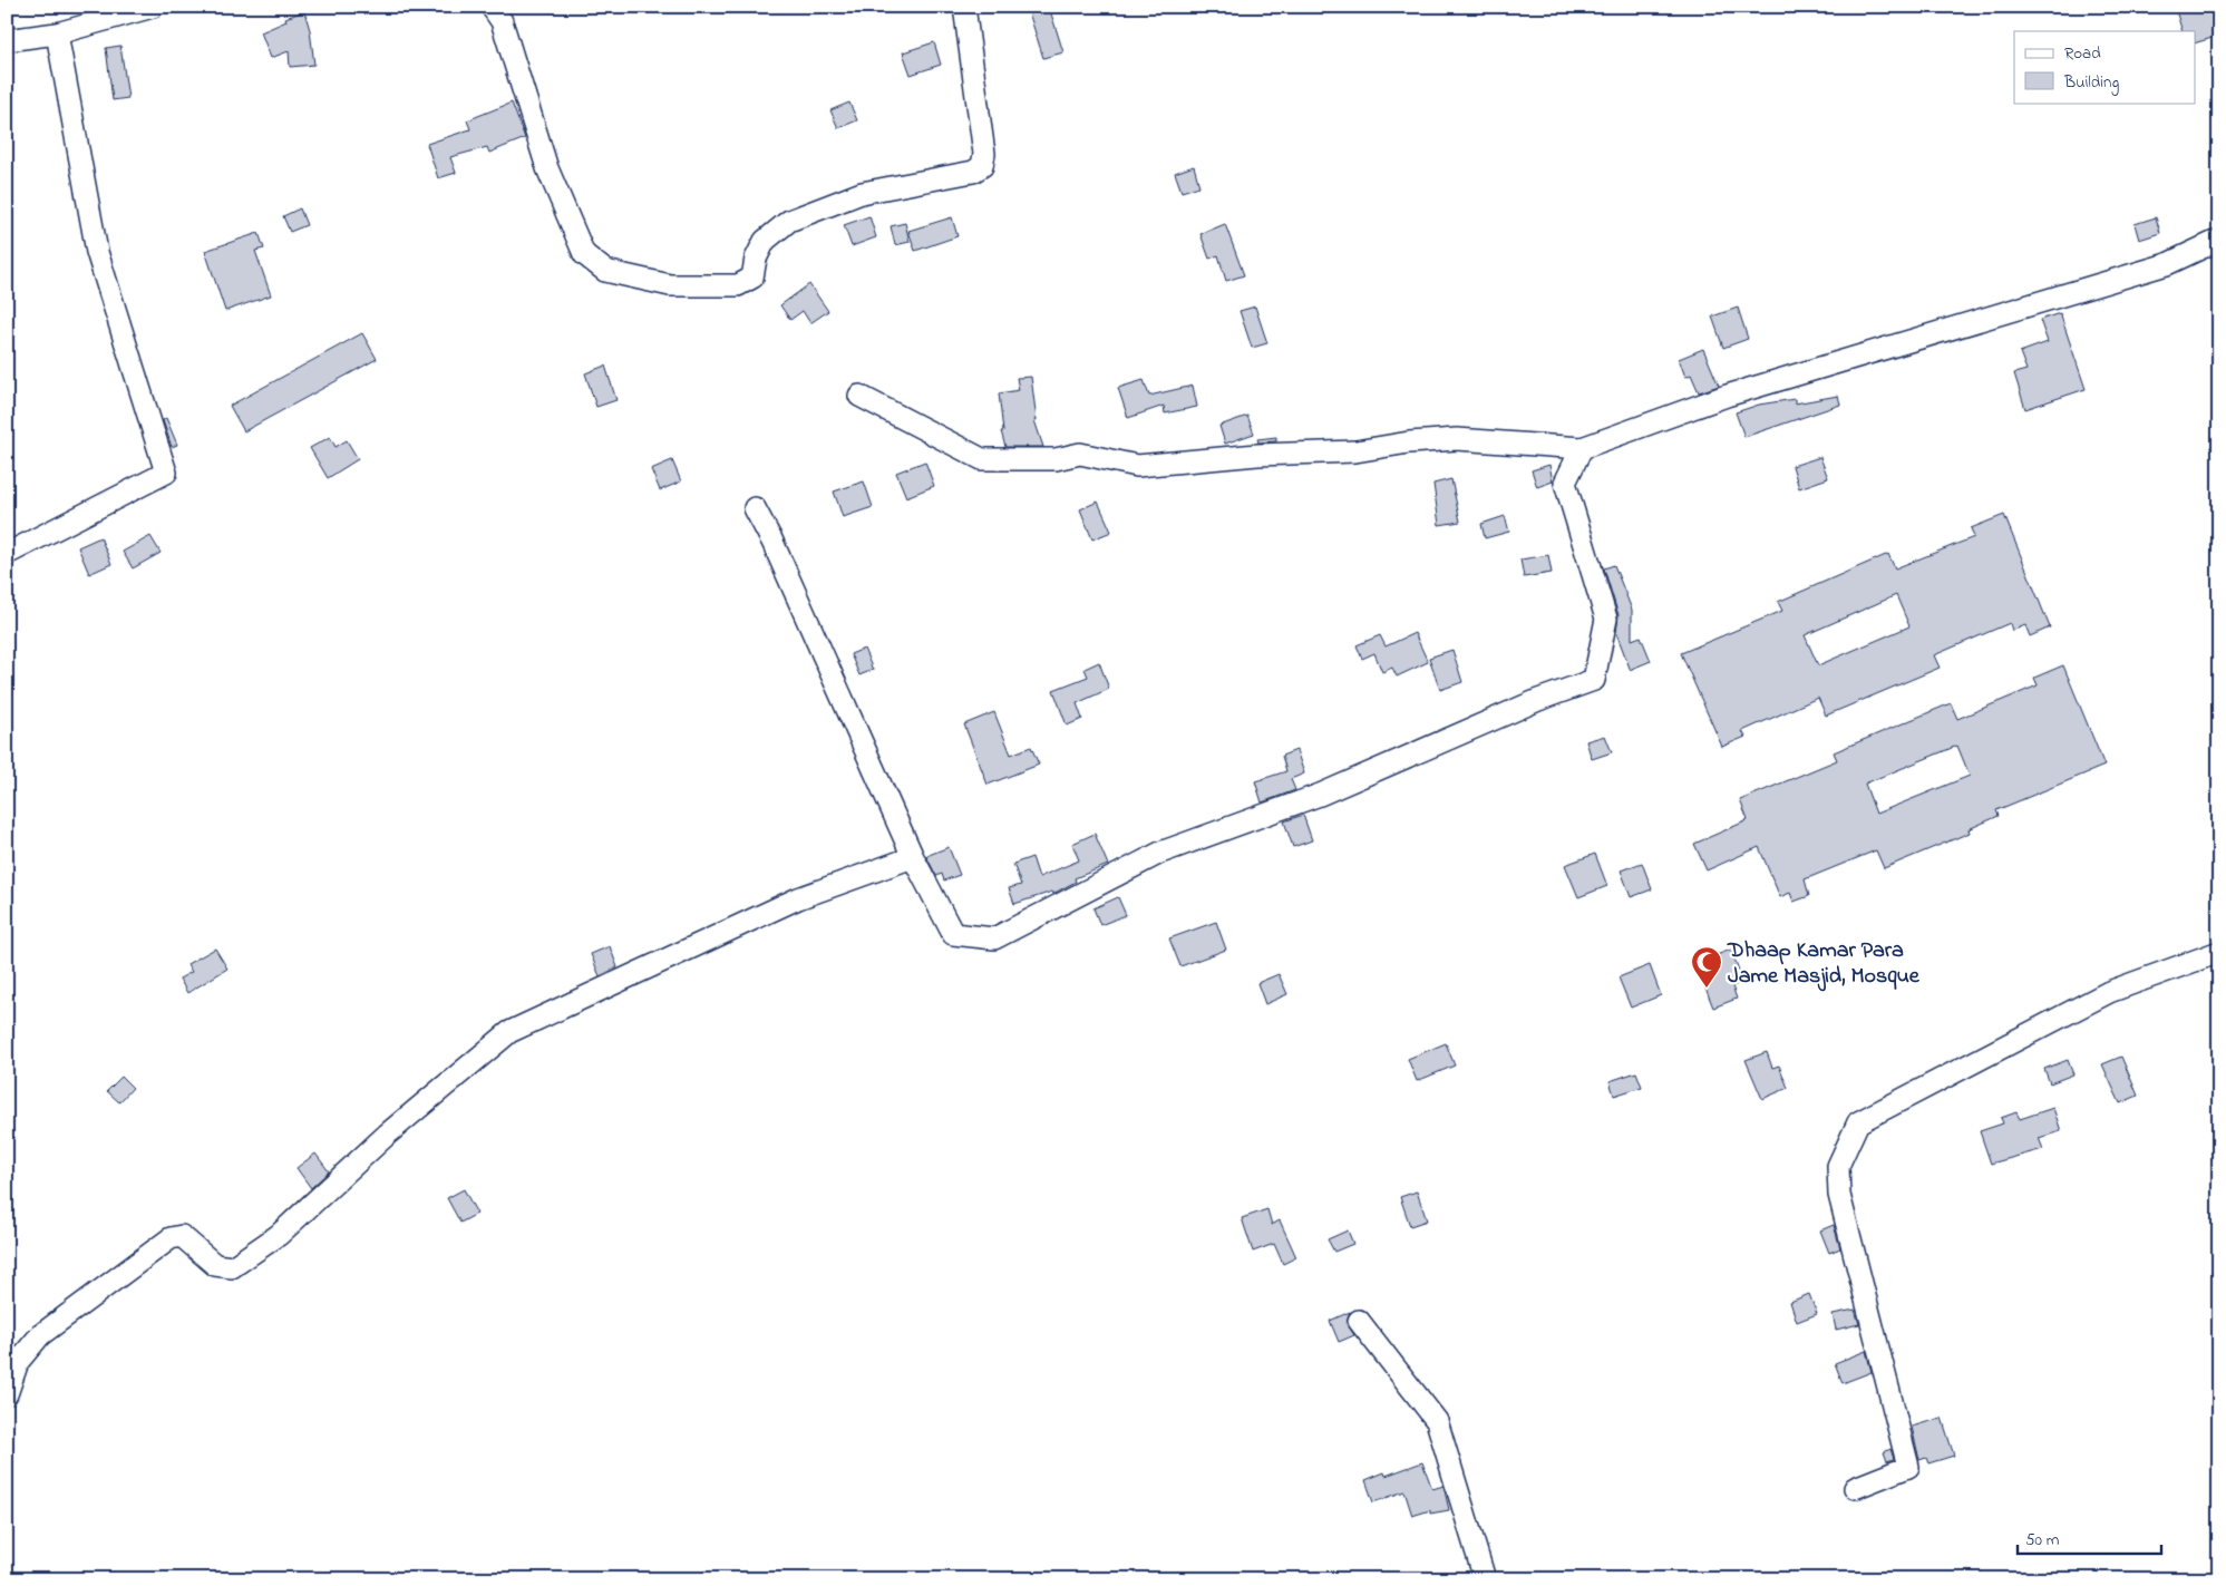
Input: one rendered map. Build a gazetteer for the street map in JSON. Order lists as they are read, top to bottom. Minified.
{"places":{"mosque":["Dhaap Kamar Para Jame Masjid, Mosque"]},"legend":["Road","Building"],"scale_bar":"50 m"}
